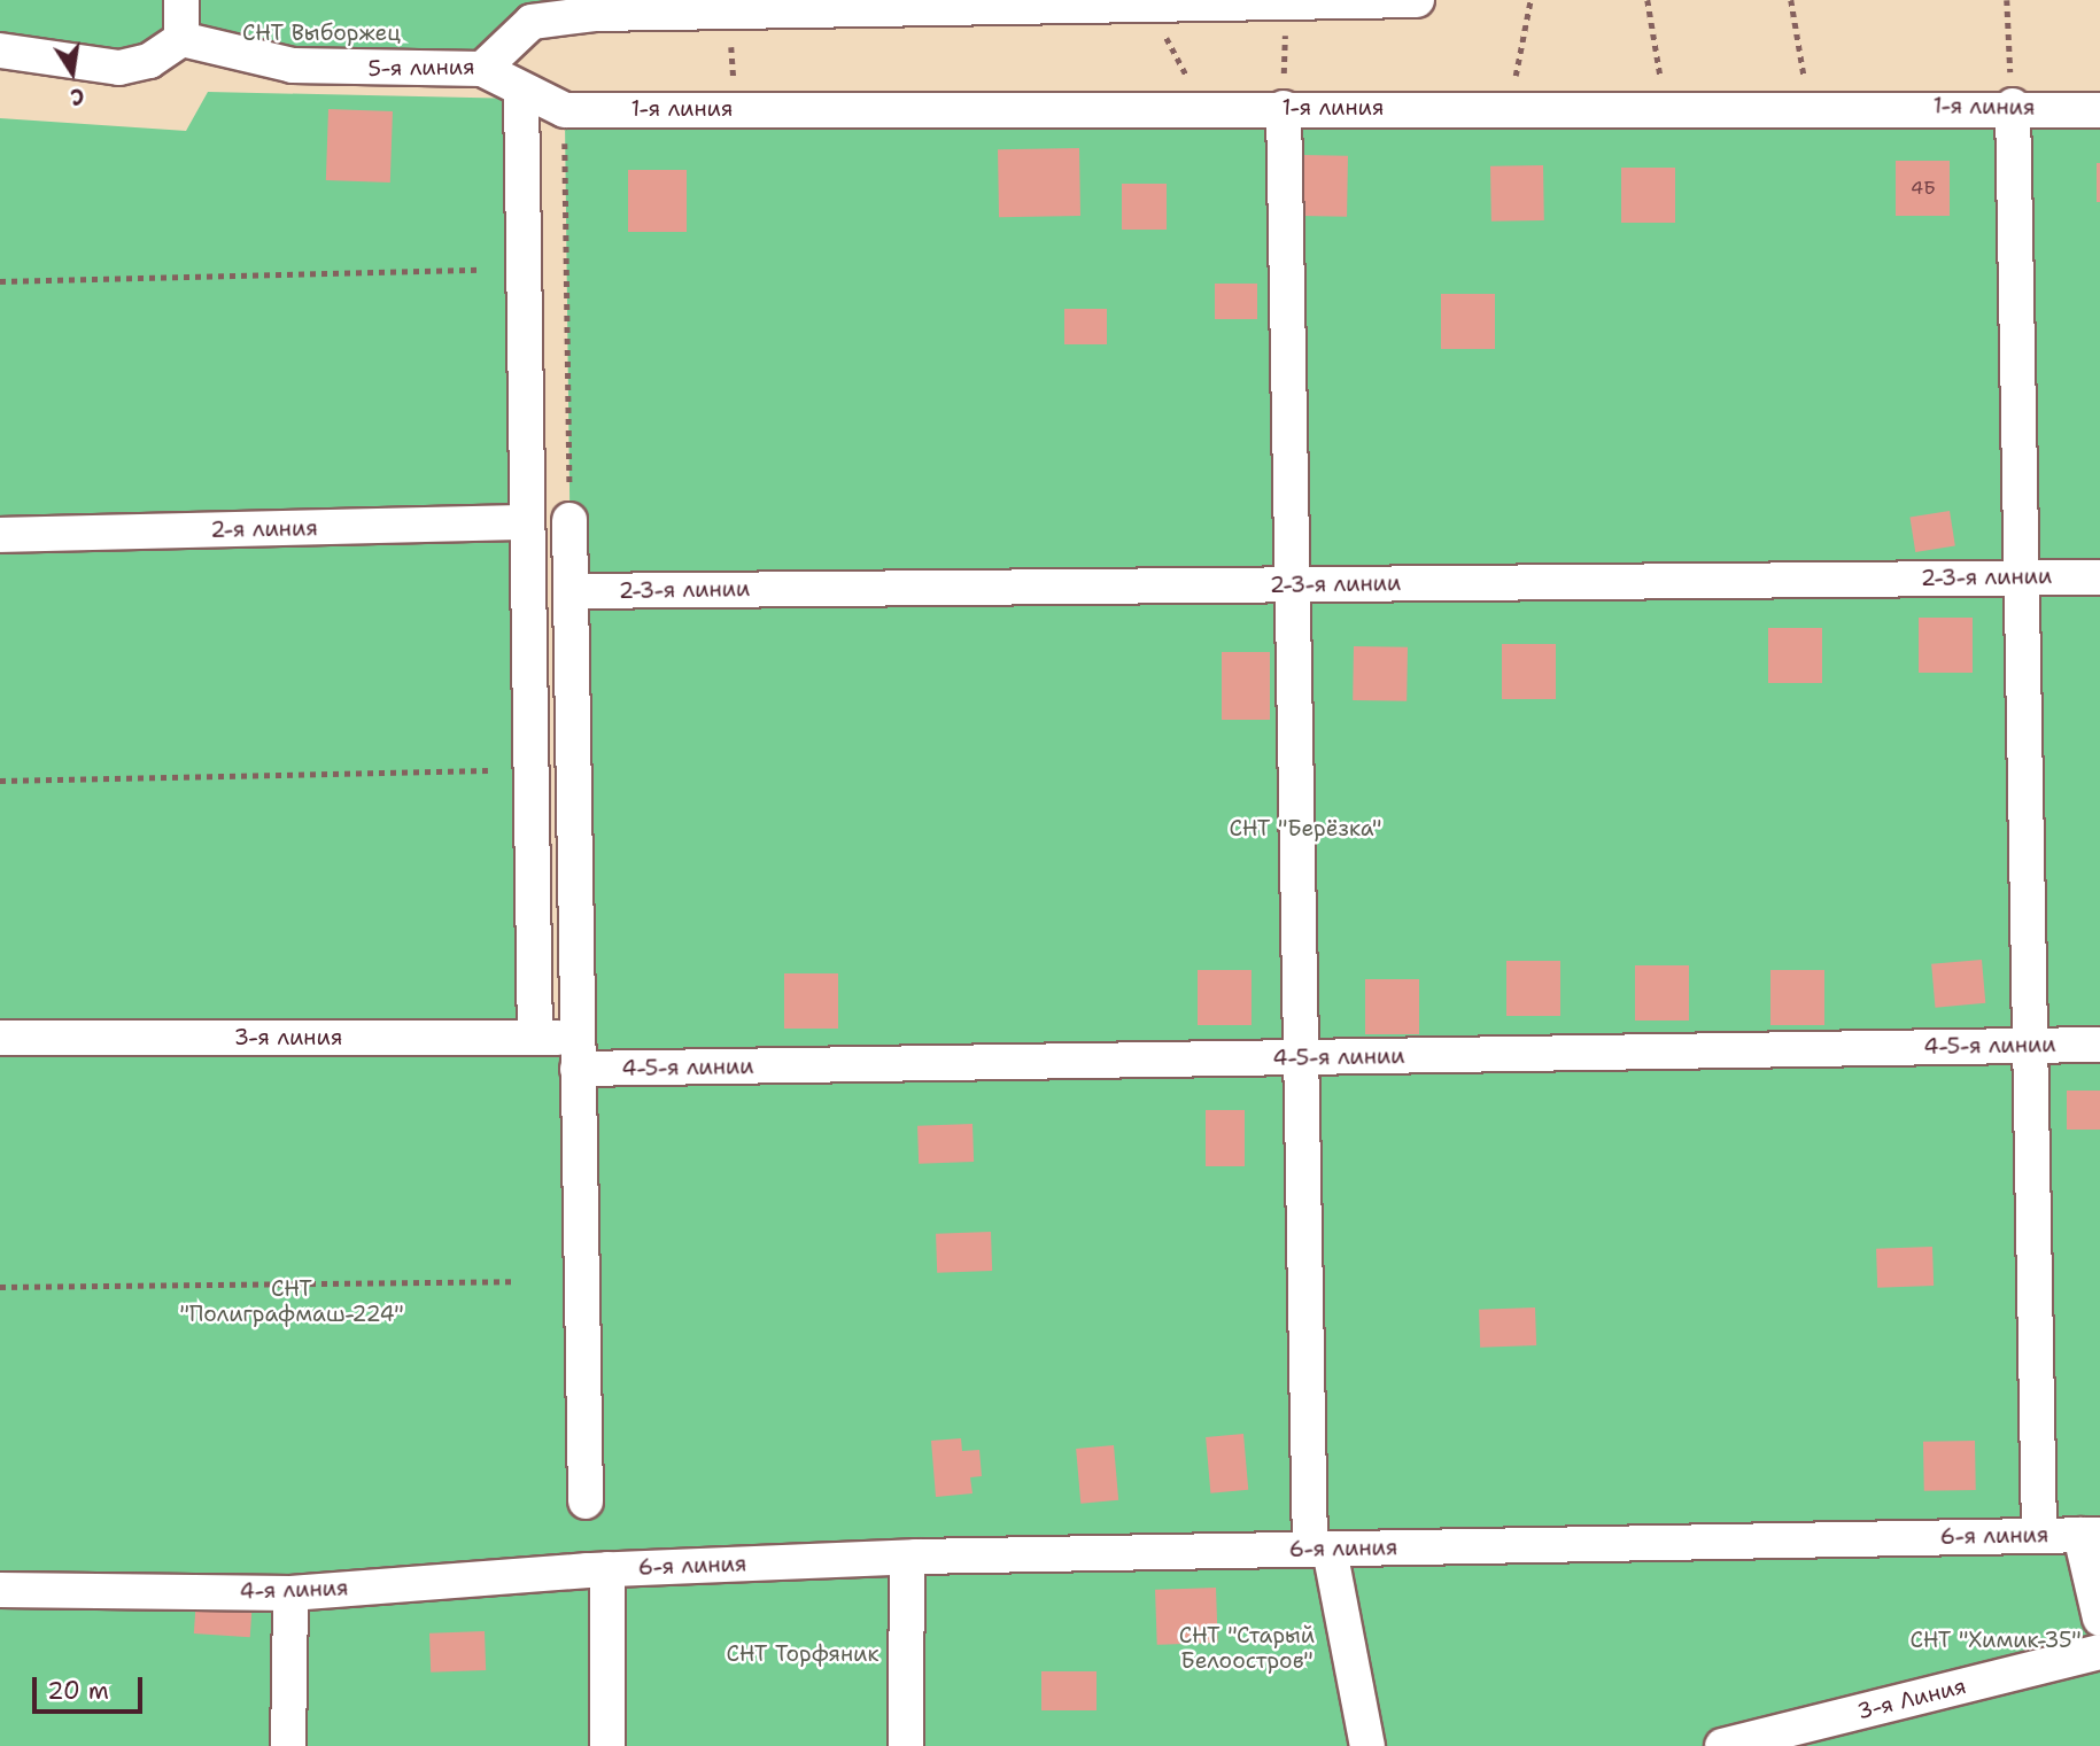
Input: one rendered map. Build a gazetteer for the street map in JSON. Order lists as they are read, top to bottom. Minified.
{"streets":{"street":["5-я линия","1-я линия","2-я линия","2-3-я линии","3-я линия","4-5-я линии","6-я линия","4-я линия","3-я Линия"]},"crossings":[["3-я линия","4-5-я линии"],["6-я линия","4-я линия"]],"parks":["СНТ Выборжец","СНТ \"Берёзка\"","СНТ \"Полиграфмаш-224\"","СНТ \"Старый Белоостров\"","СНТ \"Химик-35\"","СНТ Торфяник"],"house_numbers":["4Б"],"scale_bar":"20 m","north":"bottom"}
